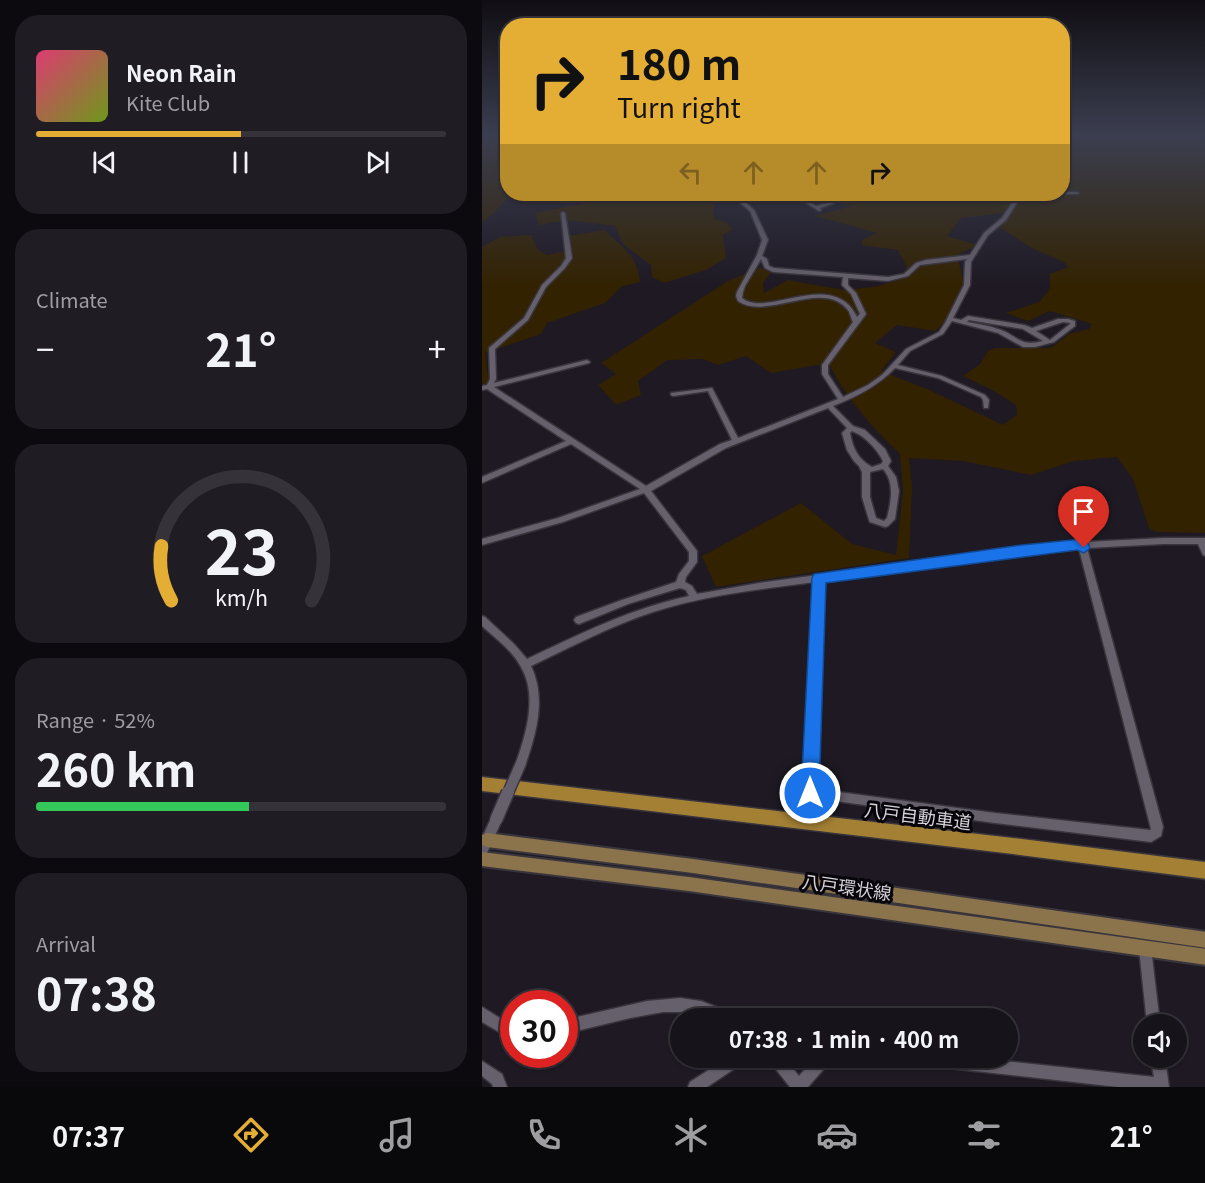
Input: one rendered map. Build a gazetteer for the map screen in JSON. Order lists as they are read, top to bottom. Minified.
{"streets":{"highway":["八戸自動車道"],"main road":["八戸環状線"]},"page":{"turn":["180 m","Turn right"],"song":["Neon Rain","Kite Club"],"tile":["Climate",["Range · 52%","260 km"],["Arrival","07:38"]],"heat":["−","21°","+"],"limit":"30","trip":"07:38 · 1 min · 400 m","tabs":["07:37","21°"],"gauge":["23","km/h"]}}
